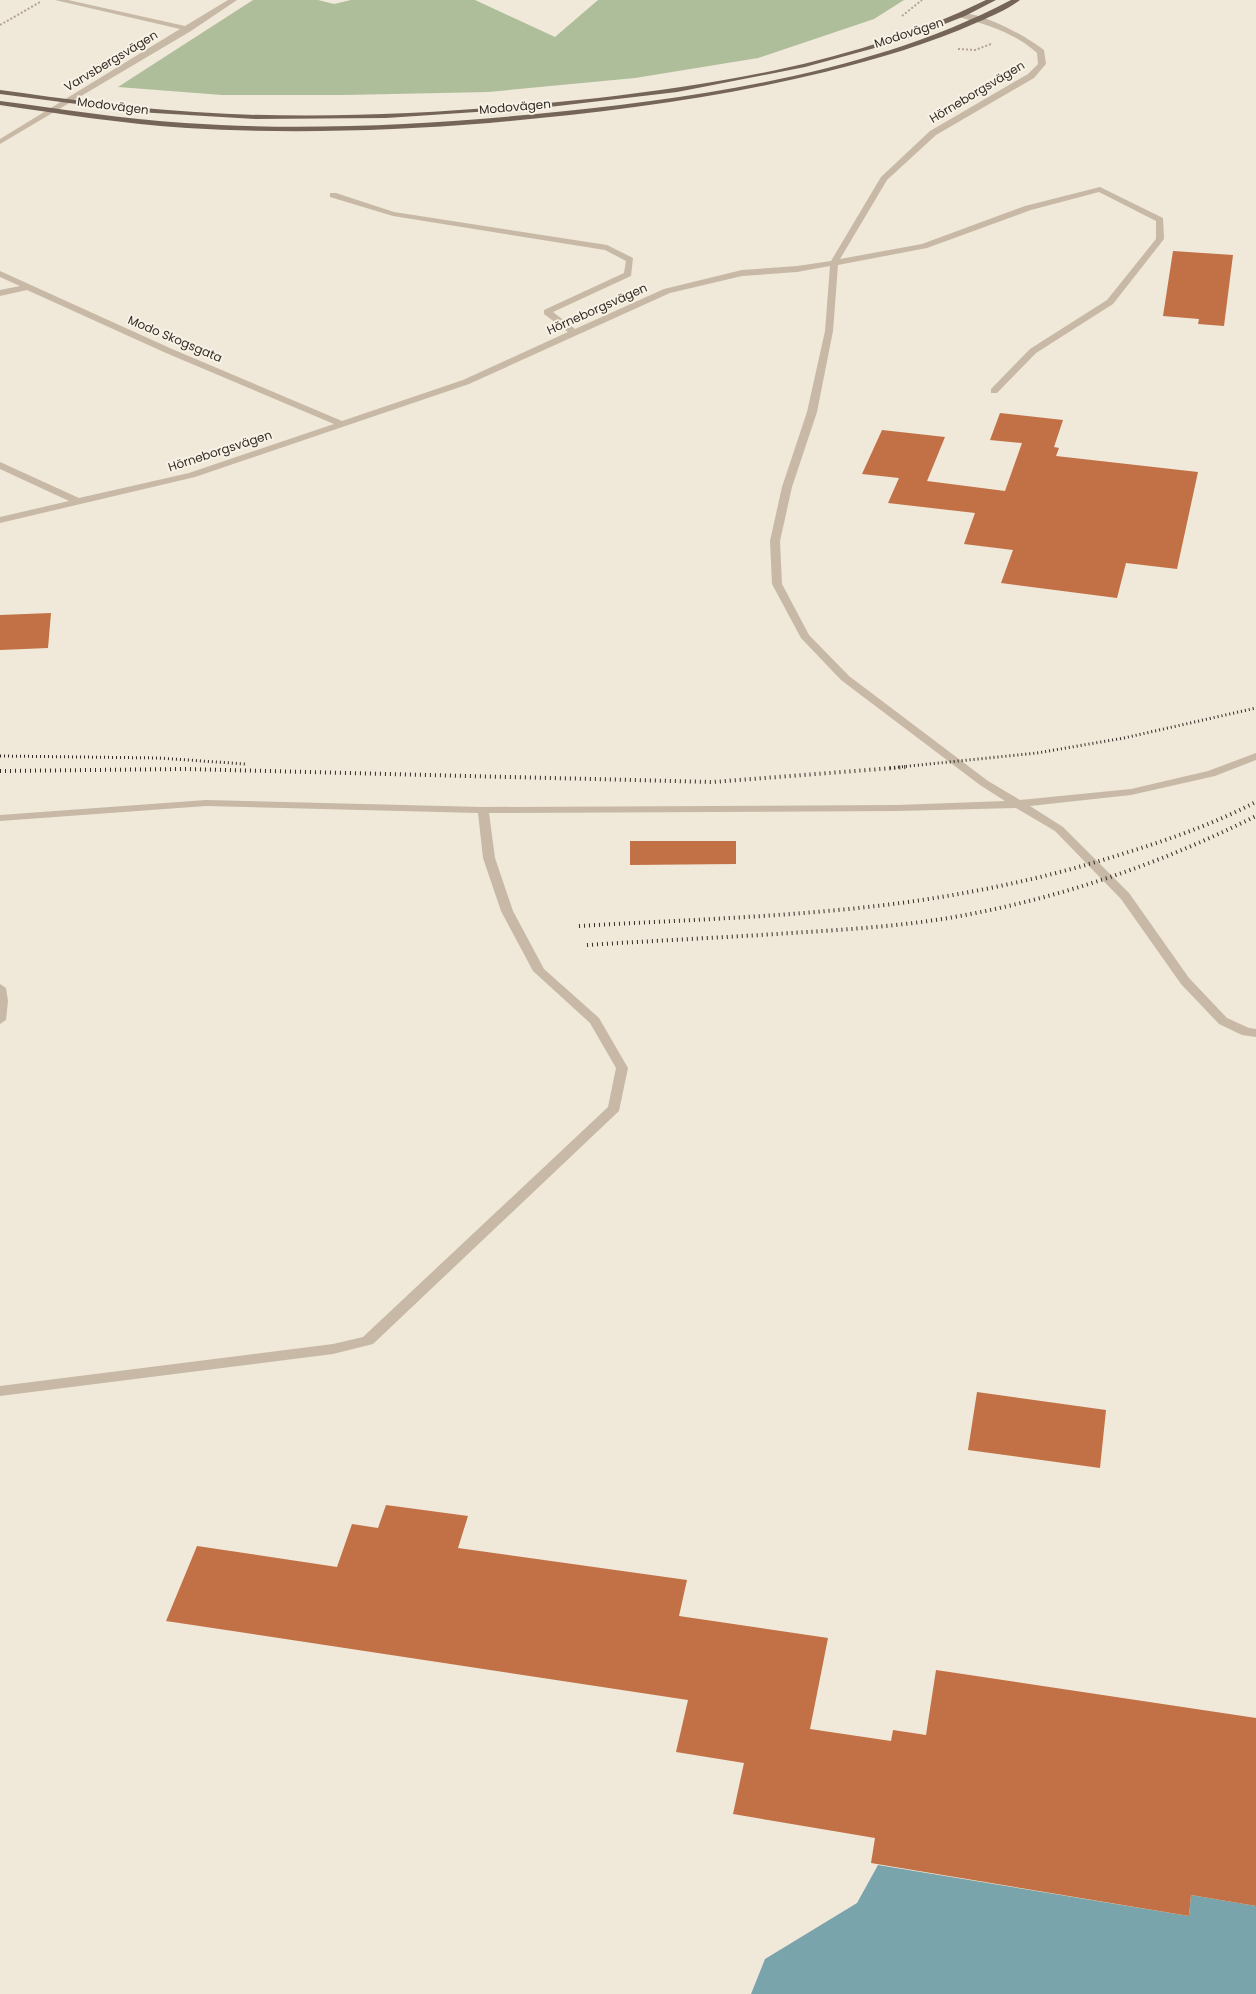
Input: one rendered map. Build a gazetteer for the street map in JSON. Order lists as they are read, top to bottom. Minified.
{"streets":{"main road":["Modovägen"],"street":["Varvsbergsvägen","Hörneborgsvägen","Modo Skogsgata"]},"crossings":[["Modovägen","Varvsbergsvägen"],["Modovägen","Hörneborgsvägen"],["Hörneborgsvägen","Modo Skogsgata"]]}
